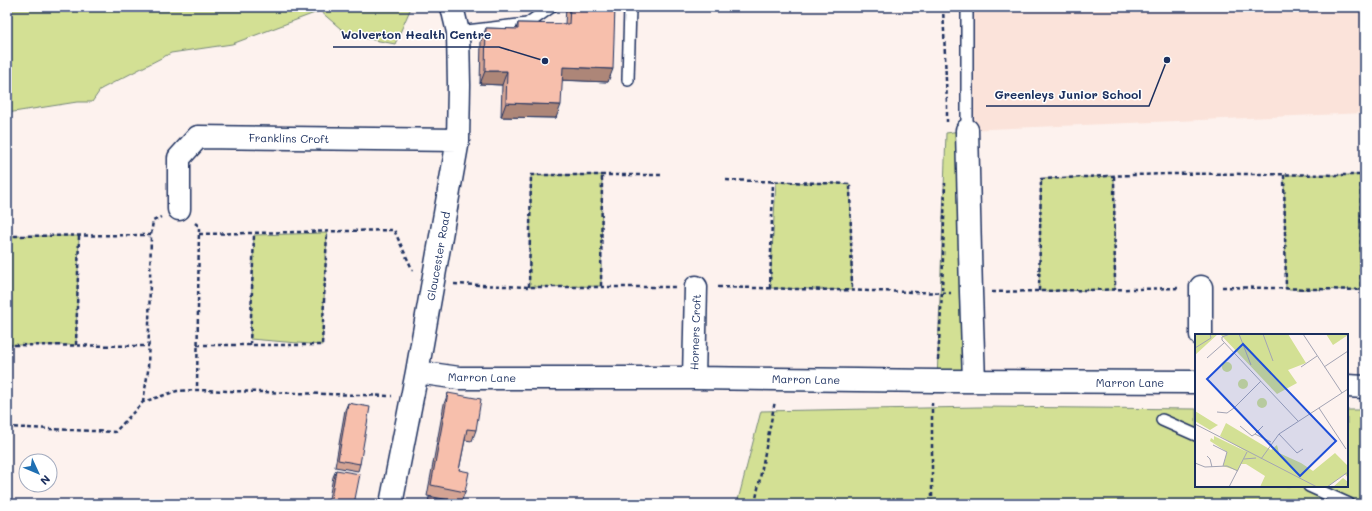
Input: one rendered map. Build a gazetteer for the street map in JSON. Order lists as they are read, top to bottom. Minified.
{"streets":{"street":["Franklins Croft","Gloucester Road","Horners Croft","Marron Lane"]},"crossings":[["Franklins Croft","Gloucester Road"],["Gloucester Road","Marron Lane"],["Horners Croft","Marron Lane"]],"places":["Greenleys Junior School","Wolverton Health Centre"],"north":"bottom right"}
